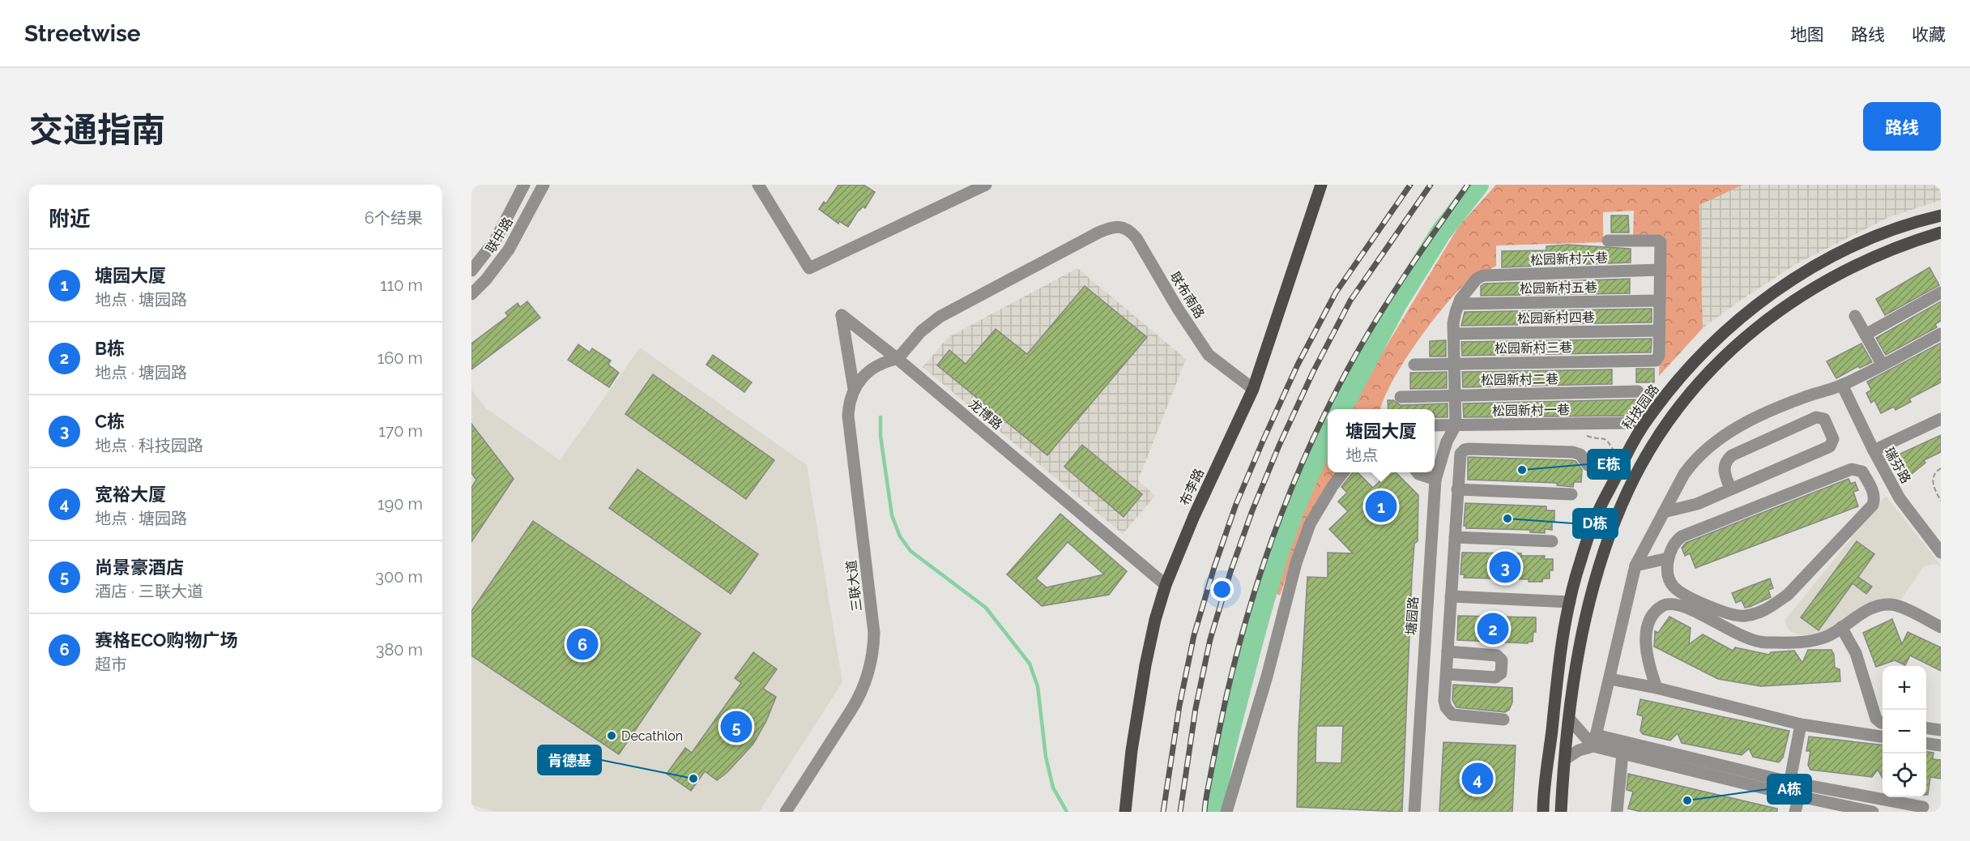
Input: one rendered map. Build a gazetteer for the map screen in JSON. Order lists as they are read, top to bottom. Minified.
{"streets":{"main road":["科技园路","布李路"],"street":["联中路","松园新村六巷","松园新村五巷","联布南路","松园新村四巷","松园新村三巷","松园新村二巷","松园新村一巷","龙博路","瑞芬路","三联大道","塘园路"]},"crossings":[["松园新村六巷","松园新村五巷"],["联布南路","龙博路"],["联布南路","布李路"],["联布南路","三联大道"],["松园新村四巷","松园新村三巷"],["松园新村一巷","塘园路"],["龙博路","布李路"],["龙博路","三联大道"]],"places":["E栋","D栋","Decathlon","肯德基","A栋"],"page":{"header":"Streetwise","nav":["地图","路线","收藏"],"title":"交通指南","buttons":"路线","heading":["附近","6个结果"],"list":[{"mark":"1","name":"塘园大厦","note":"地点 · 塘园路","value":"110 m"},{"mark":"2","name":"B栋","note":"地点 · 塘园路","value":"160 m"},{"mark":"3","name":"C栋","note":"地点 · 科技园路","value":"170 m"},{"mark":"4","name":"宽裕大厦","note":"地点 · 塘园路","value":"190 m"},{"mark":"5","name":"尚景豪酒店","note":"酒店 · 三联大道","value":"300 m"},{"mark":"6","name":"赛格ECO购物广场","note":"超市","value":"380 m"}],"popup":["塘园大厦","地点"],"pins":["1","3","2","6","5","4"],"map_buttons":["+","−"]}}
